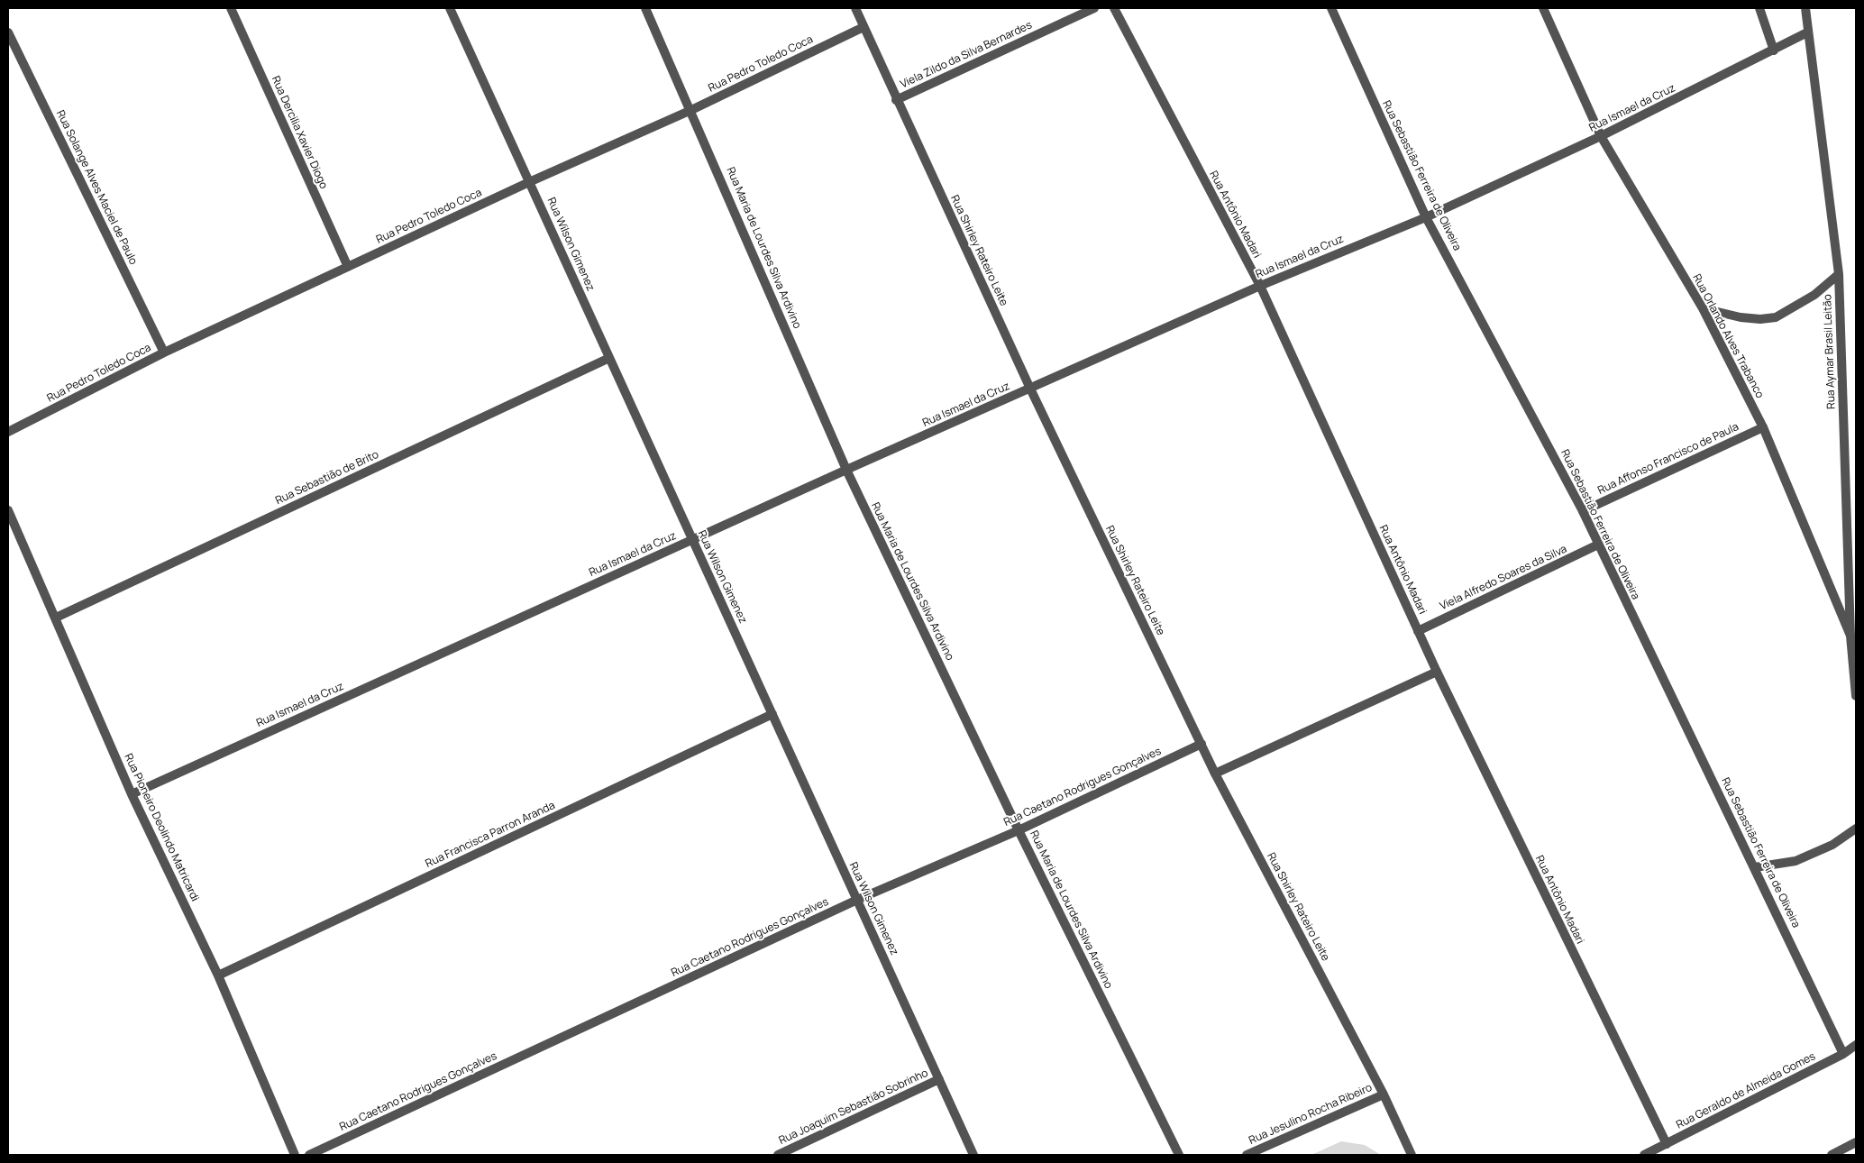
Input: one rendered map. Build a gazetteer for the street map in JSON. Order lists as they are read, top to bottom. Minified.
{"streets":{"street":["Viela Zildo da Silva Bernardes","Rua Pedro Toledo Coca","Rua Ismael da Cruz","Rua Dercilia Xavier Diogo","Rua Sebastião Ferreira de Oliveira","Rua Solange Alves Maciel de Paulo","Rua Antônio Madari","Rua Wilson Gimenez","Rua Maria de Lourdes Silva Ardivino","Rua Shirley Rateiro Leite","Rua Orlando Alves Trabanco","Rua Aymar Brasil Leitão","Rua Affonso Francisco de Paula","Rua Sebastião de Brito","Viela Alfredo Soares da Silva","Rua Caetano Rodrigues Gonçalves","Rua Pioneiro Deolindo Matricardi","Rua Francisca Parron Aranda","Rua Geraldo de Almeida Gomes","Rua Joaquim Sebastião Sobrinho","Rua Jesulino Rocha Ribeiro"]},"crossings":[["Viela Zildo da Silva Bernardes","Rua Shirley Rateiro Leite"],["Rua Pedro Toledo Coca","Rua Dercilia Xavier Diogo"],["Rua Pedro Toledo Coca","Rua Solange Alves Maciel de Paulo"],["Rua Pedro Toledo Coca","Rua Wilson Gimenez"],["Rua Pedro Toledo Coca","Rua Maria de Lourdes Silva Ardivino"],["Rua Pedro Toledo Coca","Rua Shirley Rateiro Leite"],["Rua Ismael da Cruz","Rua Sebastião Ferreira de Oliveira"],["Rua Ismael da Cruz","Rua Antônio Madari"],["Rua Ismael da Cruz","Rua Wilson Gimenez"],["Rua Ismael da Cruz","Rua Maria de Lourdes Silva Ardivino"],["Rua Ismael da Cruz","Rua Shirley Rateiro Leite"],["Rua Ismael da Cruz","Rua Orlando Alves Trabanco"],["Rua Ismael da Cruz","Rua Aymar Brasil Leitão"],["Rua Ismael da Cruz","Rua Pioneiro Deolindo Matricardi"],["Rua Sebastião Ferreira de Oliveira","Rua Affonso Francisco de Paula"],["Rua Sebastião Ferreira de Oliveira","Viela Alfredo Soares da Silva"],["Rua Sebastião Ferreira de Oliveira","Rua Geraldo de Almeida Gomes"],["Rua Antônio Madari","Viela Alfredo Soares da Silva"],["Rua Antônio Madari","Rua Geraldo de Almeida Gomes"],["Rua Wilson Gimenez","Rua Sebastião de Brito"],["Rua Wilson Gimenez","Rua Caetano Rodrigues Gonçalves"],["Rua Wilson Gimenez","Rua Francisca Parron Aranda"],["Rua Wilson Gimenez","Rua Joaquim Sebastião Sobrinho"],["Rua Maria de Lourdes Silva Ardivino","Rua Caetano Rodrigues Gonçalves"],["Rua Shirley Rateiro Leite","Rua Caetano Rodrigues Gonçalves"],["Rua Shirley Rateiro Leite","Rua Jesulino Rocha Ribeiro"],["Rua Orlando Alves Trabanco","Rua Aymar Brasil Leitão"],["Rua Orlando Alves Trabanco","Rua Affonso Francisco de Paula"],["Rua Sebastião de Brito","Rua Pioneiro Deolindo Matricardi"],["Rua Pioneiro Deolindo Matricardi","Rua Francisca Parron Aranda"]]}
